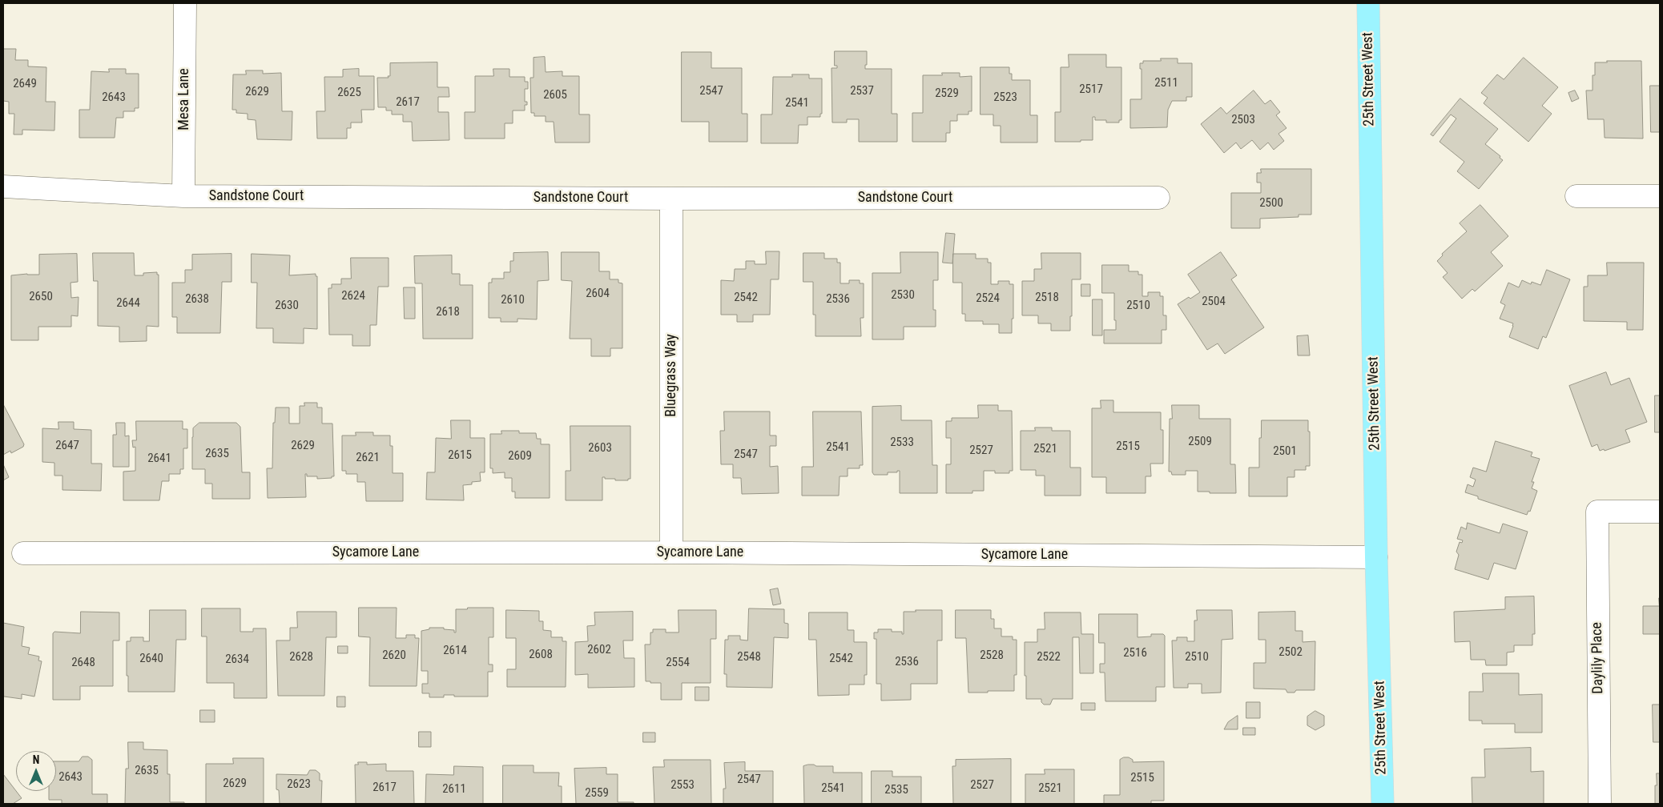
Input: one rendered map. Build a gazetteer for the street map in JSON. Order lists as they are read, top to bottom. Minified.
{"streets":{"main road":["25th Street West"],"street":["Mesa Lane","Sandstone Court","Bluegrass Way","Sycamore Lane","Daylily Place"]},"crossings":[["25th Street West","Sycamore Lane"],["Mesa Lane","Sandstone Court"],["Sandstone Court","Bluegrass Way"],["Bluegrass Way","Sycamore Lane"]],"house_numbers":["2511","2649","2517","2547","2537","2629","2625","2529","2605","2643","2523","2617","2541","2503","2500","2604","2530","2624","2650","2542","2518","2524","2638","2536","2610","2504","2644","2630","2510","2618","2509","2533","2647","2629","2515","2541","2603","2521","2527","2501","2635","2547","2615","2609","2621","2641","2602","2614","2502","2516","2608","2620","2528","2628","2548","2522","2510","2640","2542","2634","2536","2648","2554","2635","2643","2515","2547","2629","2623","2553","2527","2617","2541","2521","2611","2535","2559"],"north":"top"}
